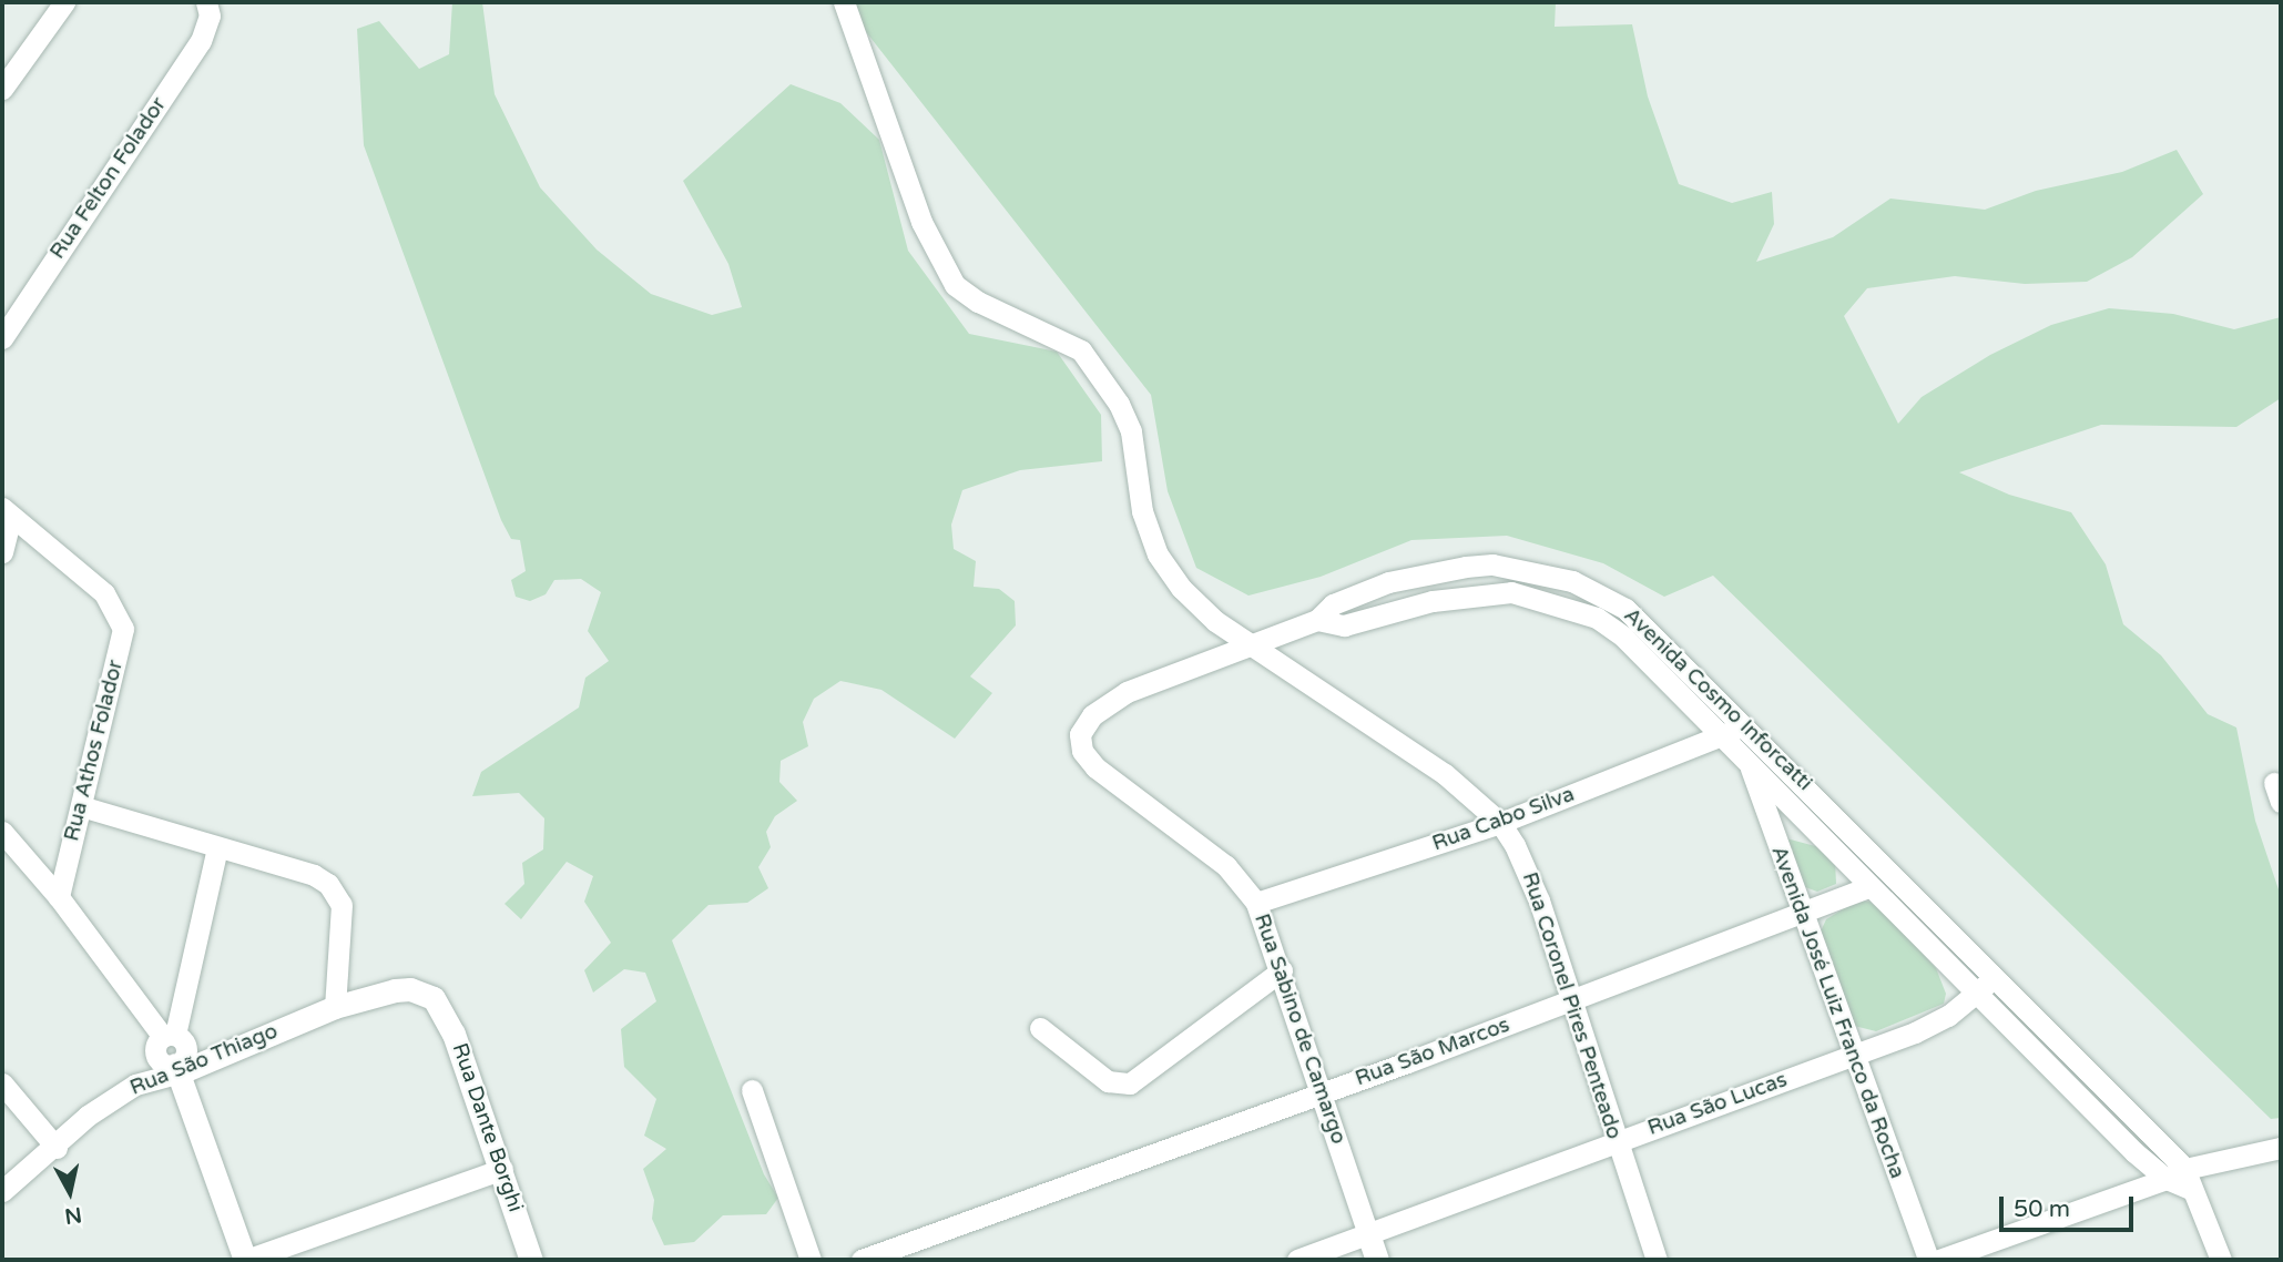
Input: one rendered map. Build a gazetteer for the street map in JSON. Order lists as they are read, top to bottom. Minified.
{"streets":{"street":["Rua Felton Folador","Avenida Cosmo Inforcatti","Rua Athos Folador","Rua Cabo Silva","Rua Coronel Pires Penteado","Avenida José Luiz Franco da Rocha","Rua Sabino de Camargo","Rua São Marcos","Rua São Thiago","Rua São Lucas","Rua Dante Borghi"]},"crossings":[["Avenida Cosmo Inforcatti","Rua Cabo Silva"],["Avenida Cosmo Inforcatti","Avenida José Luiz Franco da Rocha"],["Avenida Cosmo Inforcatti","Rua São Marcos"],["Avenida Cosmo Inforcatti","Rua São Lucas"],["Rua Cabo Silva","Rua Coronel Pires Penteado"],["Rua Cabo Silva","Rua Sabino de Camargo"],["Rua Coronel Pires Penteado","Rua Sabino de Camargo"],["Rua Coronel Pires Penteado","Rua São Marcos"],["Rua Coronel Pires Penteado","Rua São Lucas"],["Avenida José Luiz Franco da Rocha","Rua São Marcos"],["Avenida José Luiz Franco da Rocha","Rua São Lucas"],["Rua Sabino de Camargo","Rua São Marcos"],["Rua Sabino de Camargo","Rua São Lucas"],["Rua São Thiago","Rua Dante Borghi"]],"scale_bar":"50 m","north":"bottom"}
